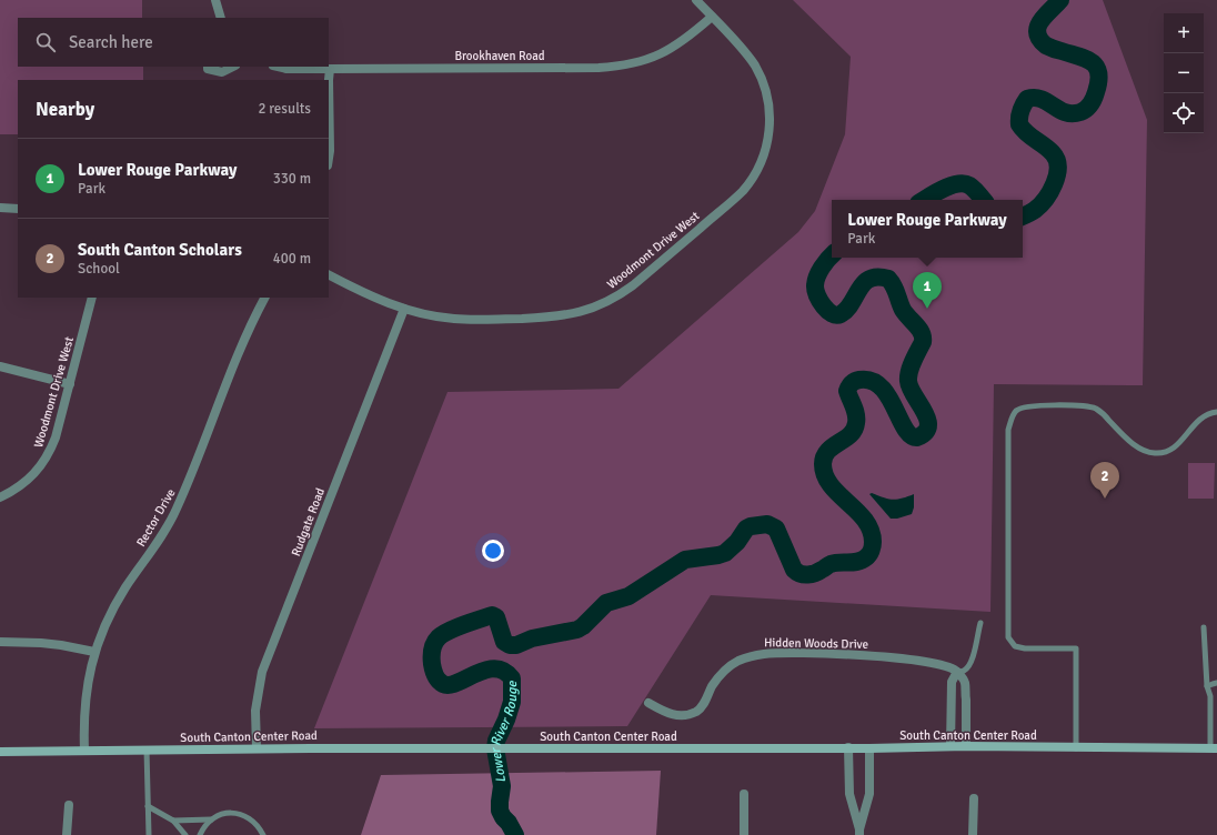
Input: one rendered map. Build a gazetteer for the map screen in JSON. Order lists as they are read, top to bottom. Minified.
{"streets":{"main road":["South Canton Center Road"],"street":["Brookhaven Road","Woodmont Drive West","Rector Drive","Rudgate Road","Hidden Woods Drive"]},"crossings":[["Brookhaven Road","Woodmont Drive West"],["Woodmont Drive West","Rudgate Road"],["Rector Drive","South Canton Center Road"],["Rudgate Road","South Canton Center Road"]],"water":["Lower River Rouge"],"page":{"map_buttons":["+","−"],"search":"Search here","heading":["Nearby","2 results"],"list":[{"mark":"1","name":"Lower Rouge Parkway","note":"Park","value":"330 m"},{"mark":"2","name":"South Canton Scholars","note":"School","value":"400 m"}],"popup":["Lower Rouge Parkway","Park"],"pins":["1","2"]}}
